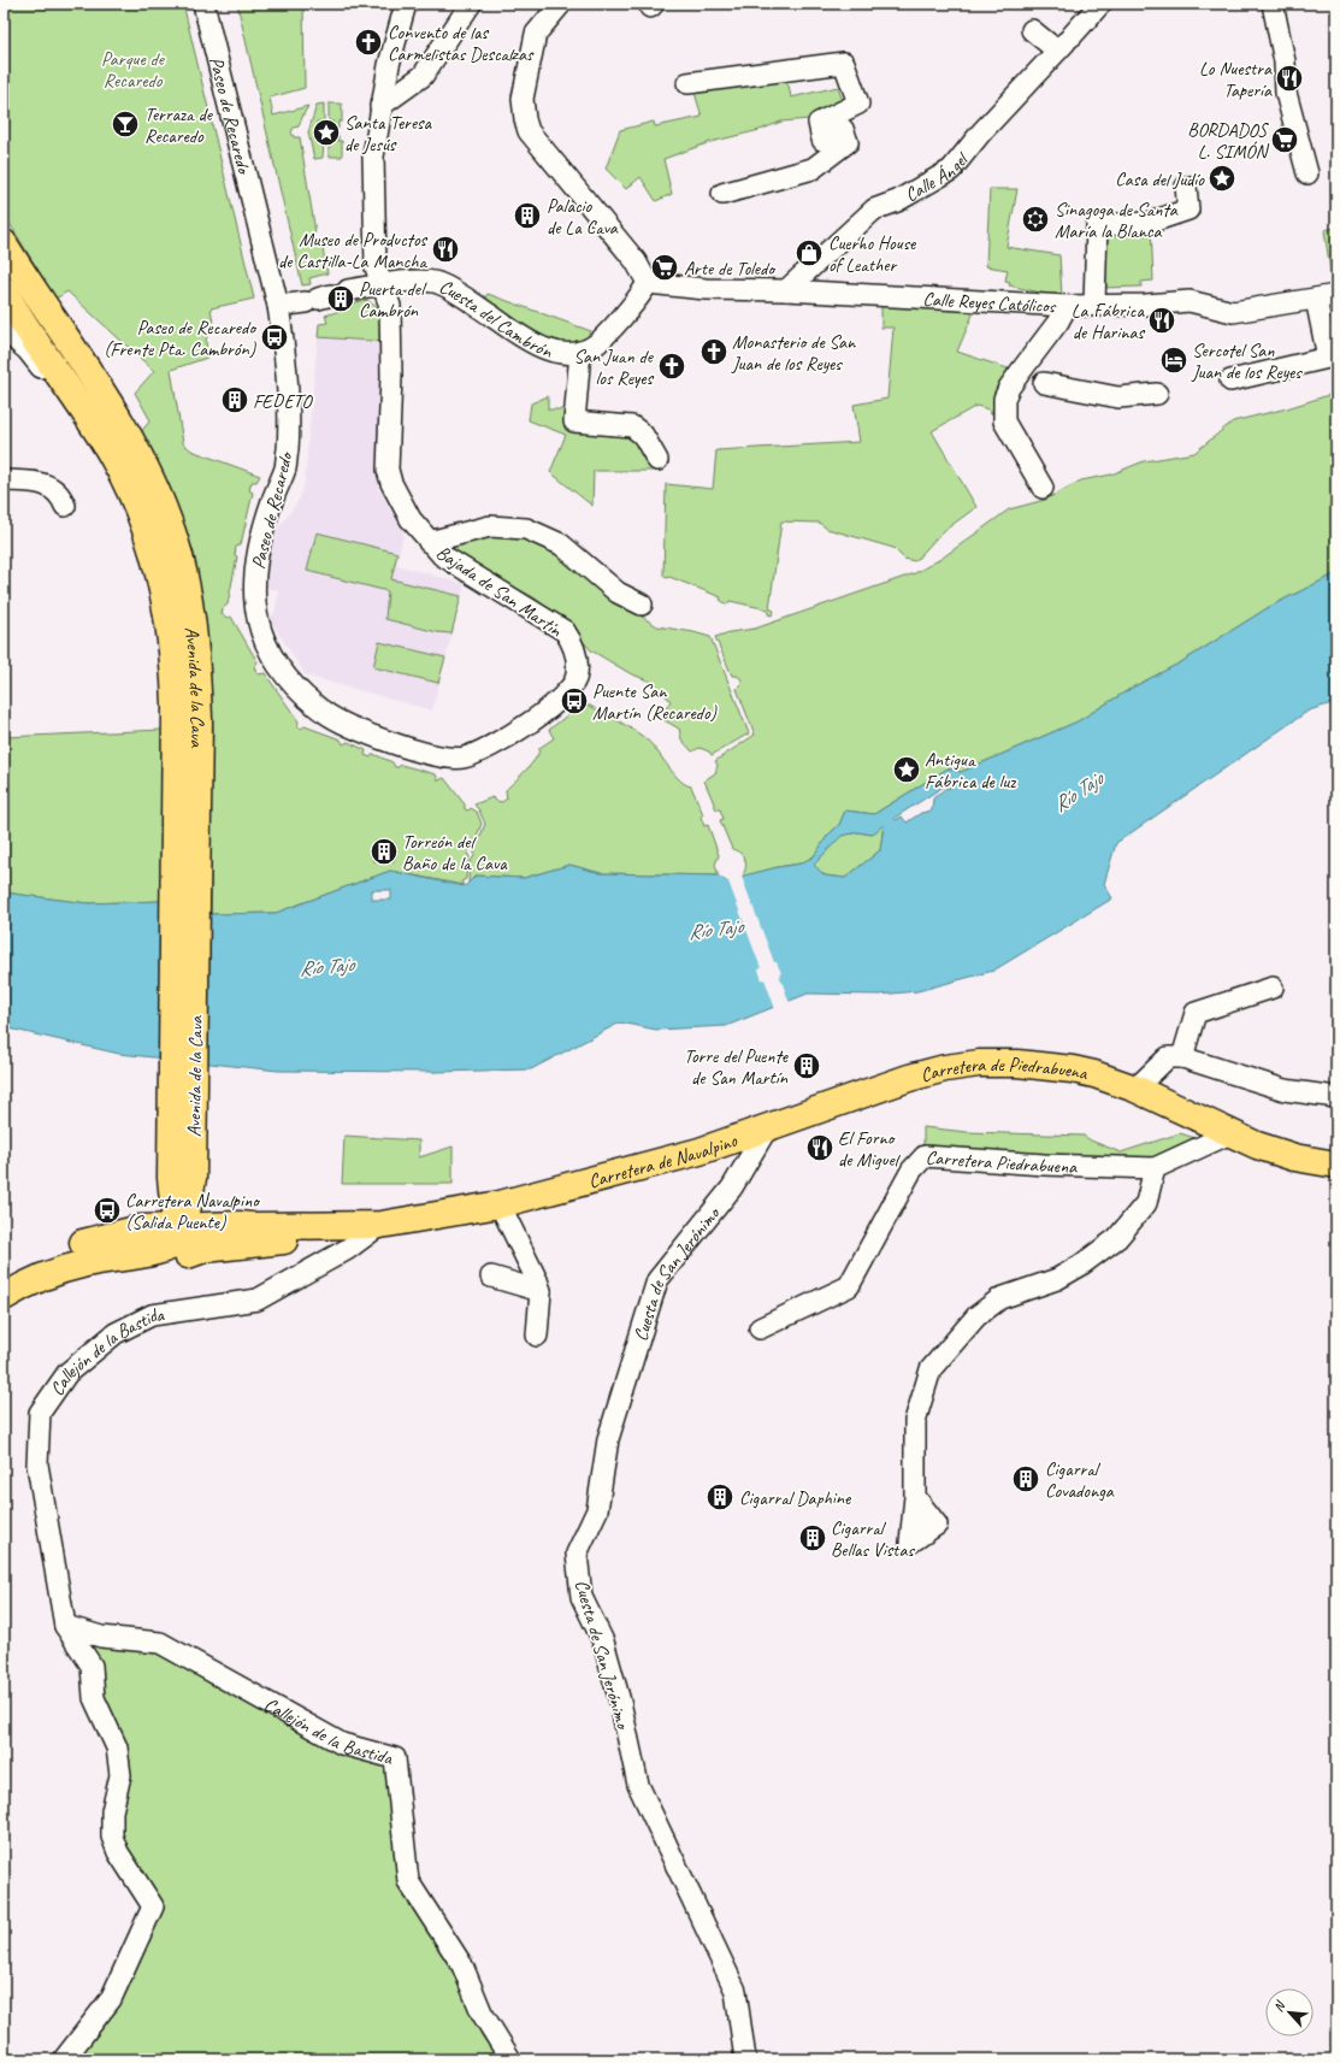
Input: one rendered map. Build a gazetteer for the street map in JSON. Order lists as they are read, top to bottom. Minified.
{"streets":{"main road":["Avenida de la Cava","Carretera de Piedrabuena","Carretera de Navalpino"],"street":["Paseo de Recaredo","Calle Ángel","Calle Reyes Católicos","Cuesta del Cambrón","Bajada de San Martín","Carretera Piedrabuena","Cuesta de San Jerónimo","Callejón de la Bastida"]},"crossings":[["Paseo de Recaredo","Cuesta del Cambrón"],["Paseo de Recaredo","Bajada de San Martín"],["Calle Ángel","Calle Reyes Católicos"],["Cuesta del Cambrón","Bajada de San Martín"],["Carretera de Piedrabuena","Carretera de Navalpino"],["Carretera de Piedrabuena","Carretera Piedrabuena"],["Carretera de Navalpino","Cuesta de San Jerónimo"],["Carretera de Navalpino","Callejón de la Bastida"]],"water":["Río Tajo"],"parks":["Parque de Recaredo"],"places":{"church":["Convento de las Carmelistas Descalzas","Monasterio de San Juan de los Reyes","San Juan de los Reyes"],"restaurant":["Lo Nuestra Tapería","Museo de Productos de Castilla-La Mancha","La Fábrica de Harinas","El Forno de Miguel"],"bar":["Terraza de Recaredo"],"place":["Santa Teresa de Jesús","Casa del Judío","Antigua Fábrica de luz"],"supermarket":["BORDADOS L. SIMÓN","Arte de Toledo"],"building":["Palacio de La Cava","Puerta del Cambrón","FEDETO","Torreón del Baño de la Cava","Torre del Puente de San Martín","Cigarral Covadonga","Cigarral Daphine","Cigarral Bellas Vistas"],"synagogue":["Sinagoga de Santa María la Blanca"],"shop":["Cuerho House of Leather"],"bus stop":["Paseo de Recaredo (Frente Pta. Cambrón)","Puente San Martín (Recaredo)","Carretera Navalpino (Salida Puente)"],"hotel":["Sercotel San Juan de los Reyes"]},"north":"top left"}
